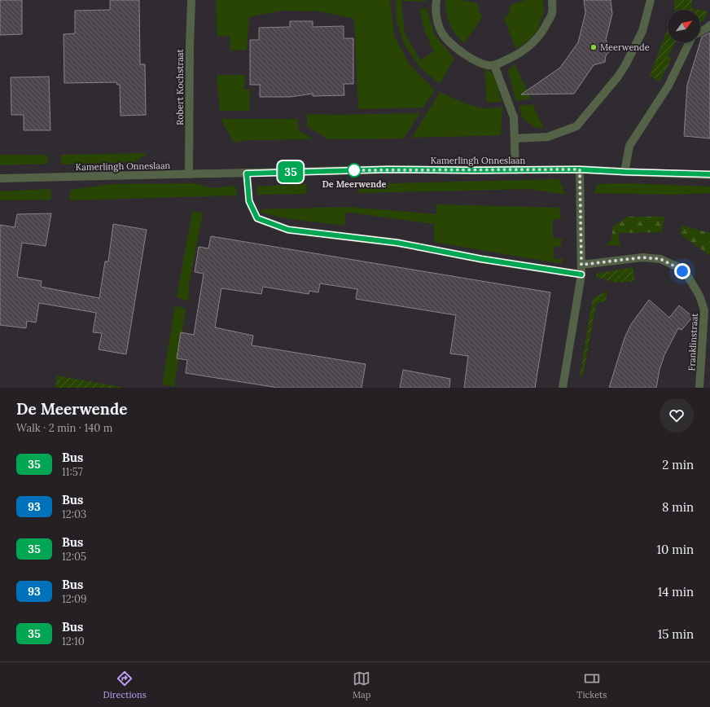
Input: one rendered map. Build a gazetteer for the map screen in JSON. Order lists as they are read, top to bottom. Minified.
{"streets":{"street":["Robert Kochstraat","Kamerlingh Onneslaan","Franklinstraat"]},"crossings":[["Robert Kochstraat","Kamerlingh Onneslaan"]],"places":["Meerwende","De Meerwende"],"lines":["bus line 35"],"north":"top right","page":{"on_map":"35","heading":["De Meerwende","Walk · 2 min · 140 m"],"list":[{"mark":"35","name":"Bus","note":"11:57","value":"2 min"},{"mark":"93","name":"Bus","note":"12:03","value":"8 min"},{"mark":"35","name":"Bus","note":"12:05","value":"10 min"},{"mark":"93","name":"Bus","note":"12:09","value":"14 min"},{"mark":"35","name":"Bus","note":"12:10","value":"15 min"}],"tabs":["Directions","Map","Tickets"]}}
